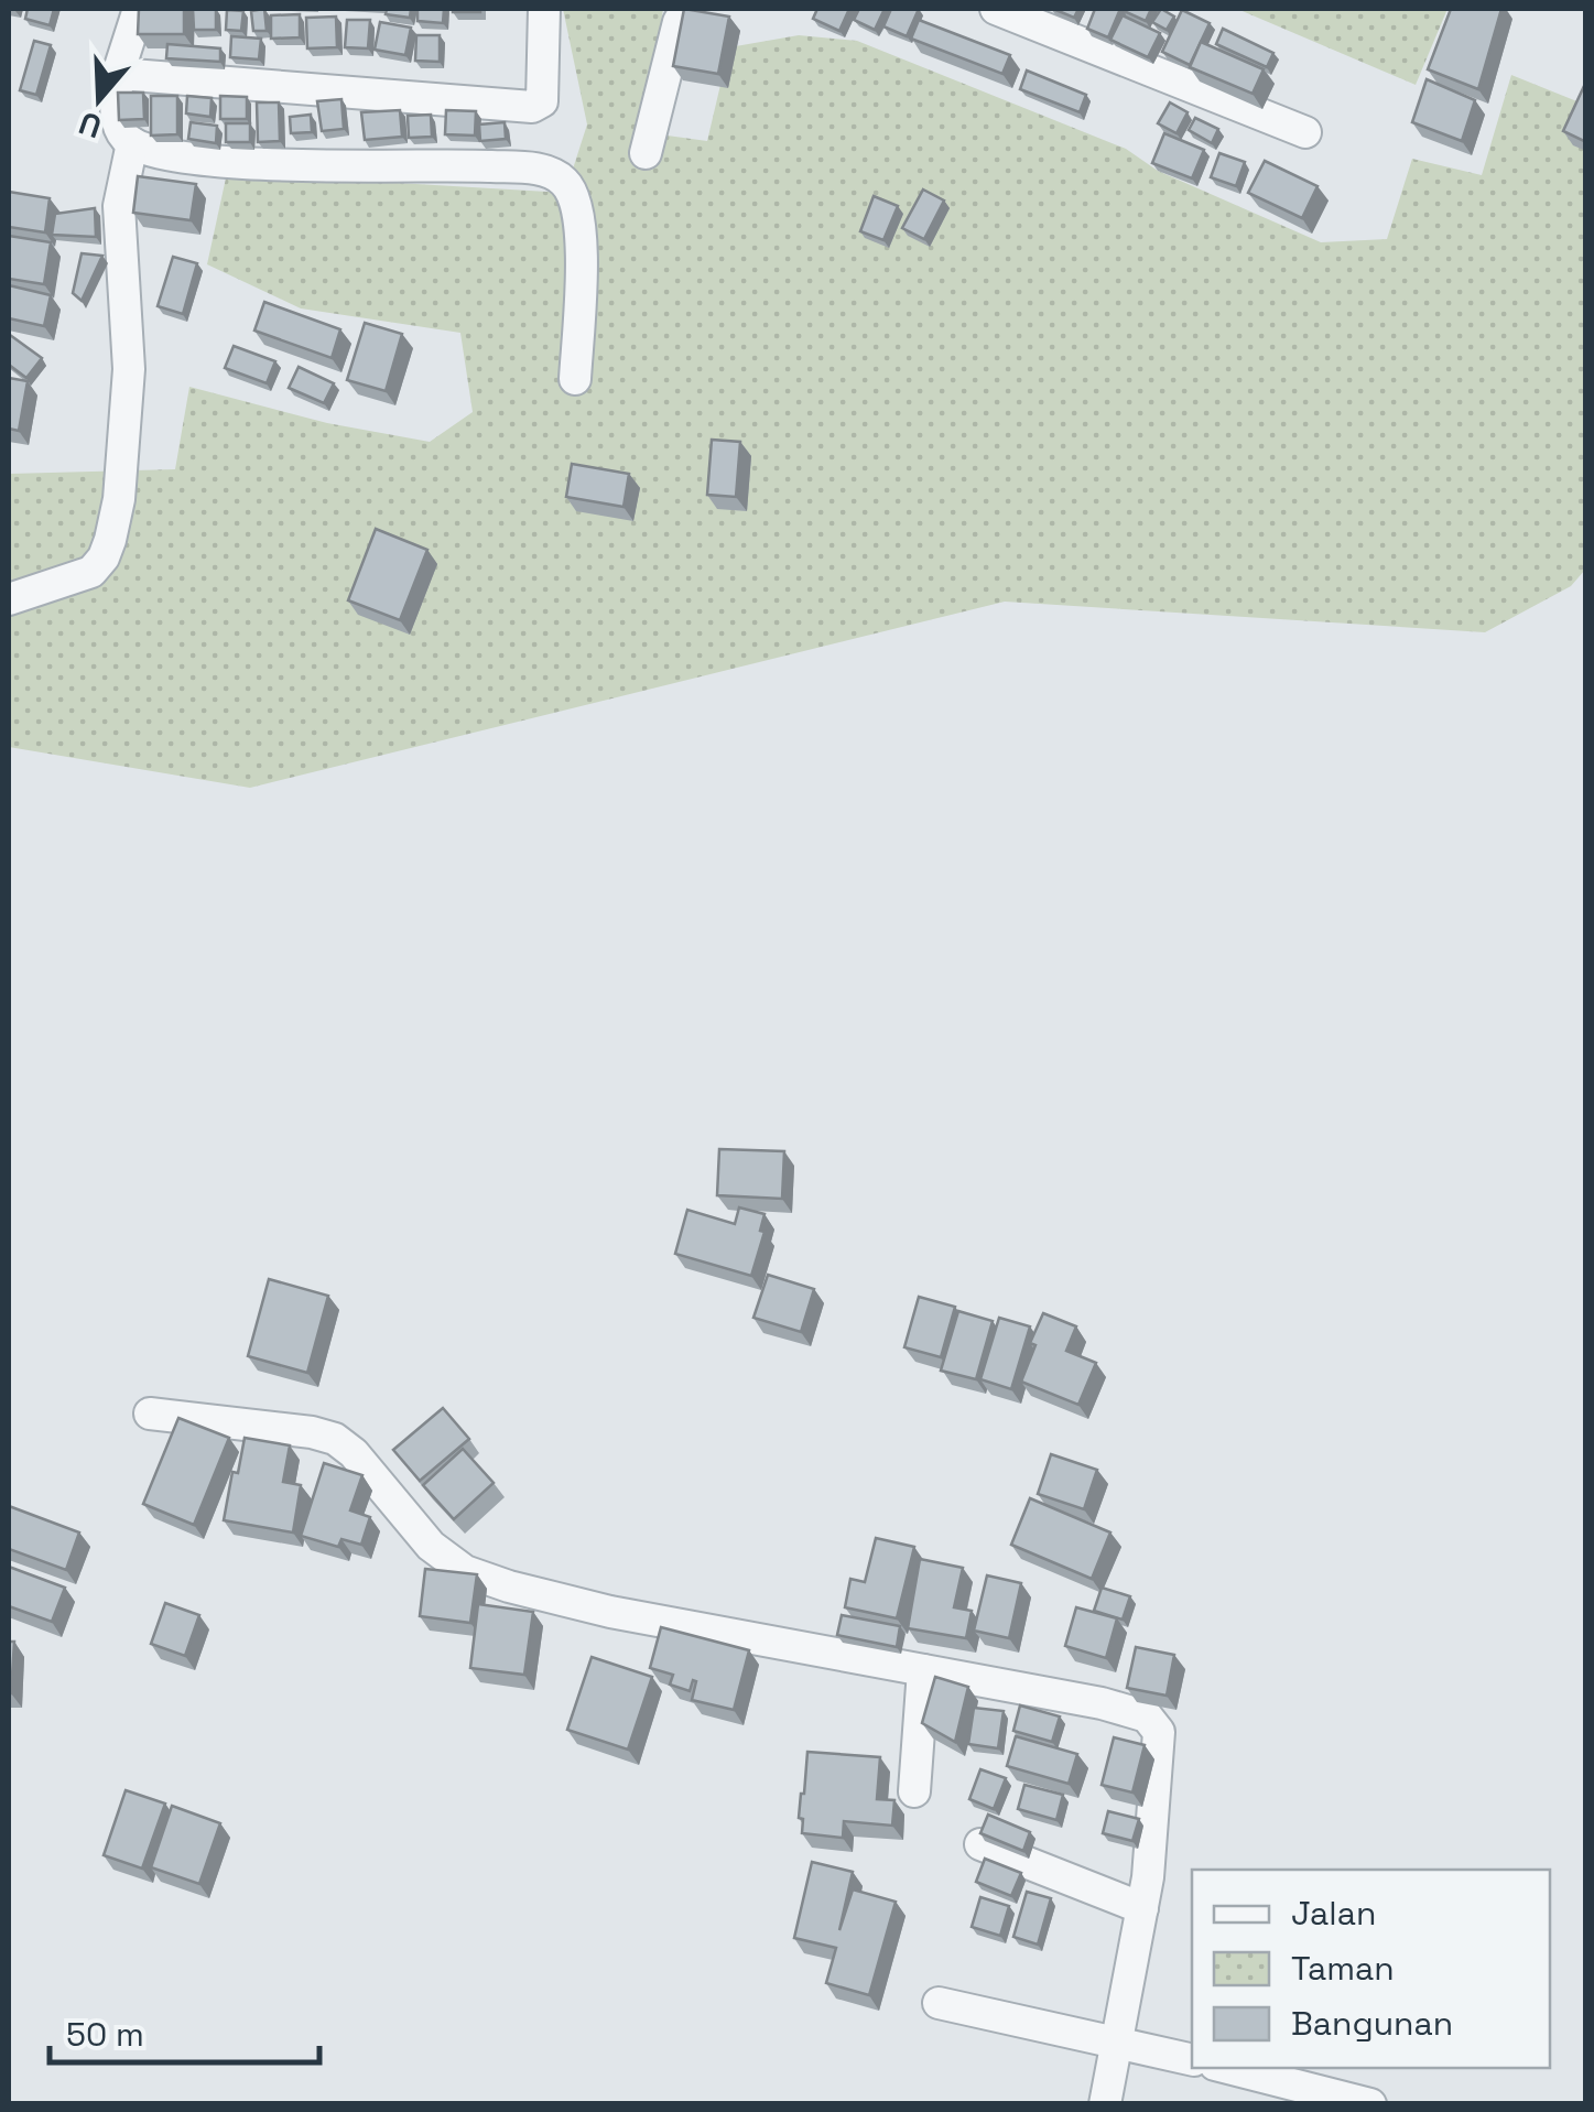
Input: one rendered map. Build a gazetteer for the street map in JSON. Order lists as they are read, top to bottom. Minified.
{"legend":["Jalan","Taman","Bangunan"],"scale_bar":"50 m","north":"bottom"}
